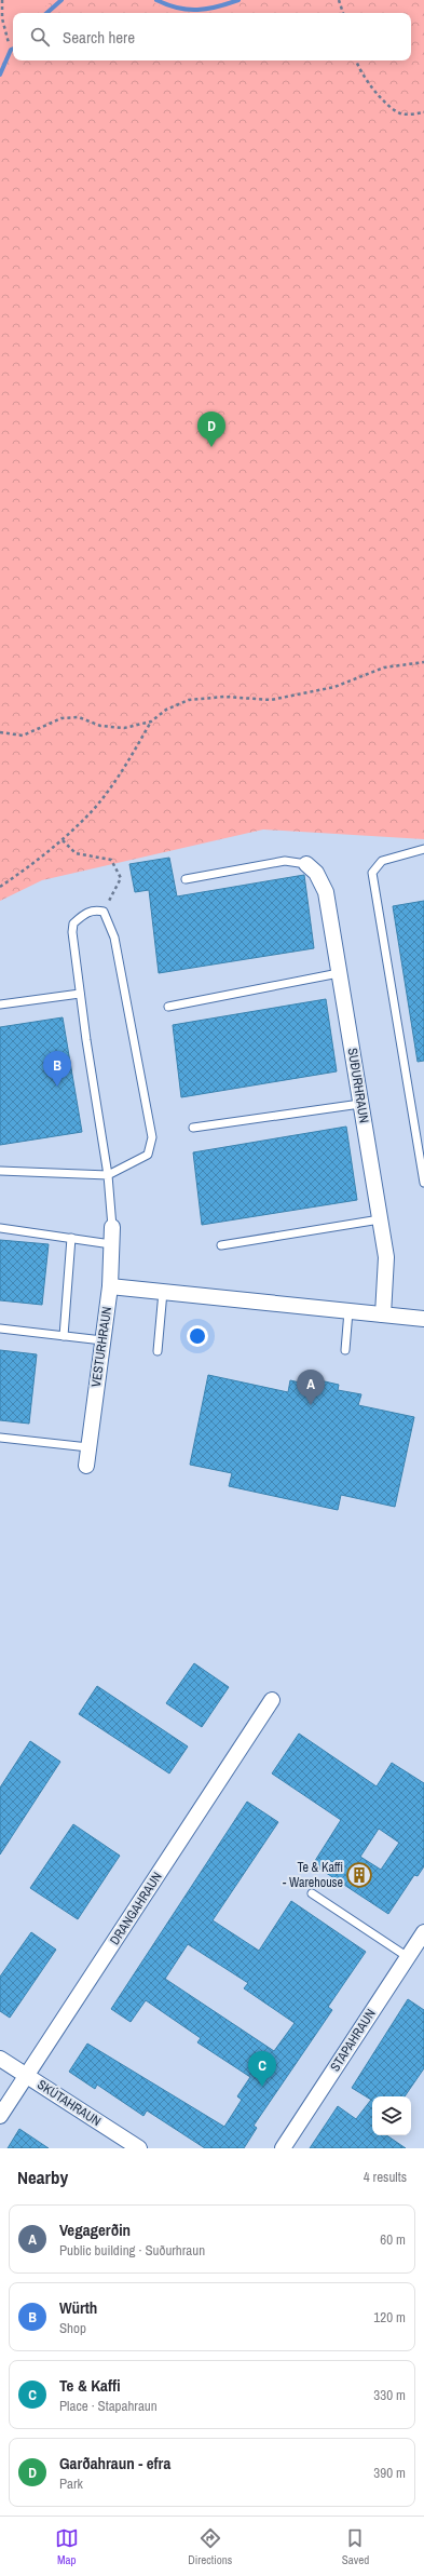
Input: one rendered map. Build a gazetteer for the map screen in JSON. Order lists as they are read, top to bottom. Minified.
{"streets":{"street":["SUÐURHRAUN","VESTURHRAUN","DRANGAHRAUN","STAPAHRAUN","SKÚTAHRAUN"]},"crossings":[["DRANGAHRAUN","SKÚTAHRAUN"]],"places":{"building":["Te & Kaffi - Warehouse"]},"page":{"search":"Search here","pins":["D","B","A","C"],"heading":["Nearby","4 results"],"list":[{"mark":"A","name":"Vegagerðin","note":"Public building · Suðurhraun","value":"60 m"},{"mark":"B","name":"Würth","note":"Shop","value":"120 m"},{"mark":"C","name":"Te & Kaffi","note":"Place · Stapahraun","value":"330 m"},{"mark":"D","name":"Garðahraun - efra","note":"Park","value":"390 m"}],"nav":["Map","Directions","Saved"]}}
